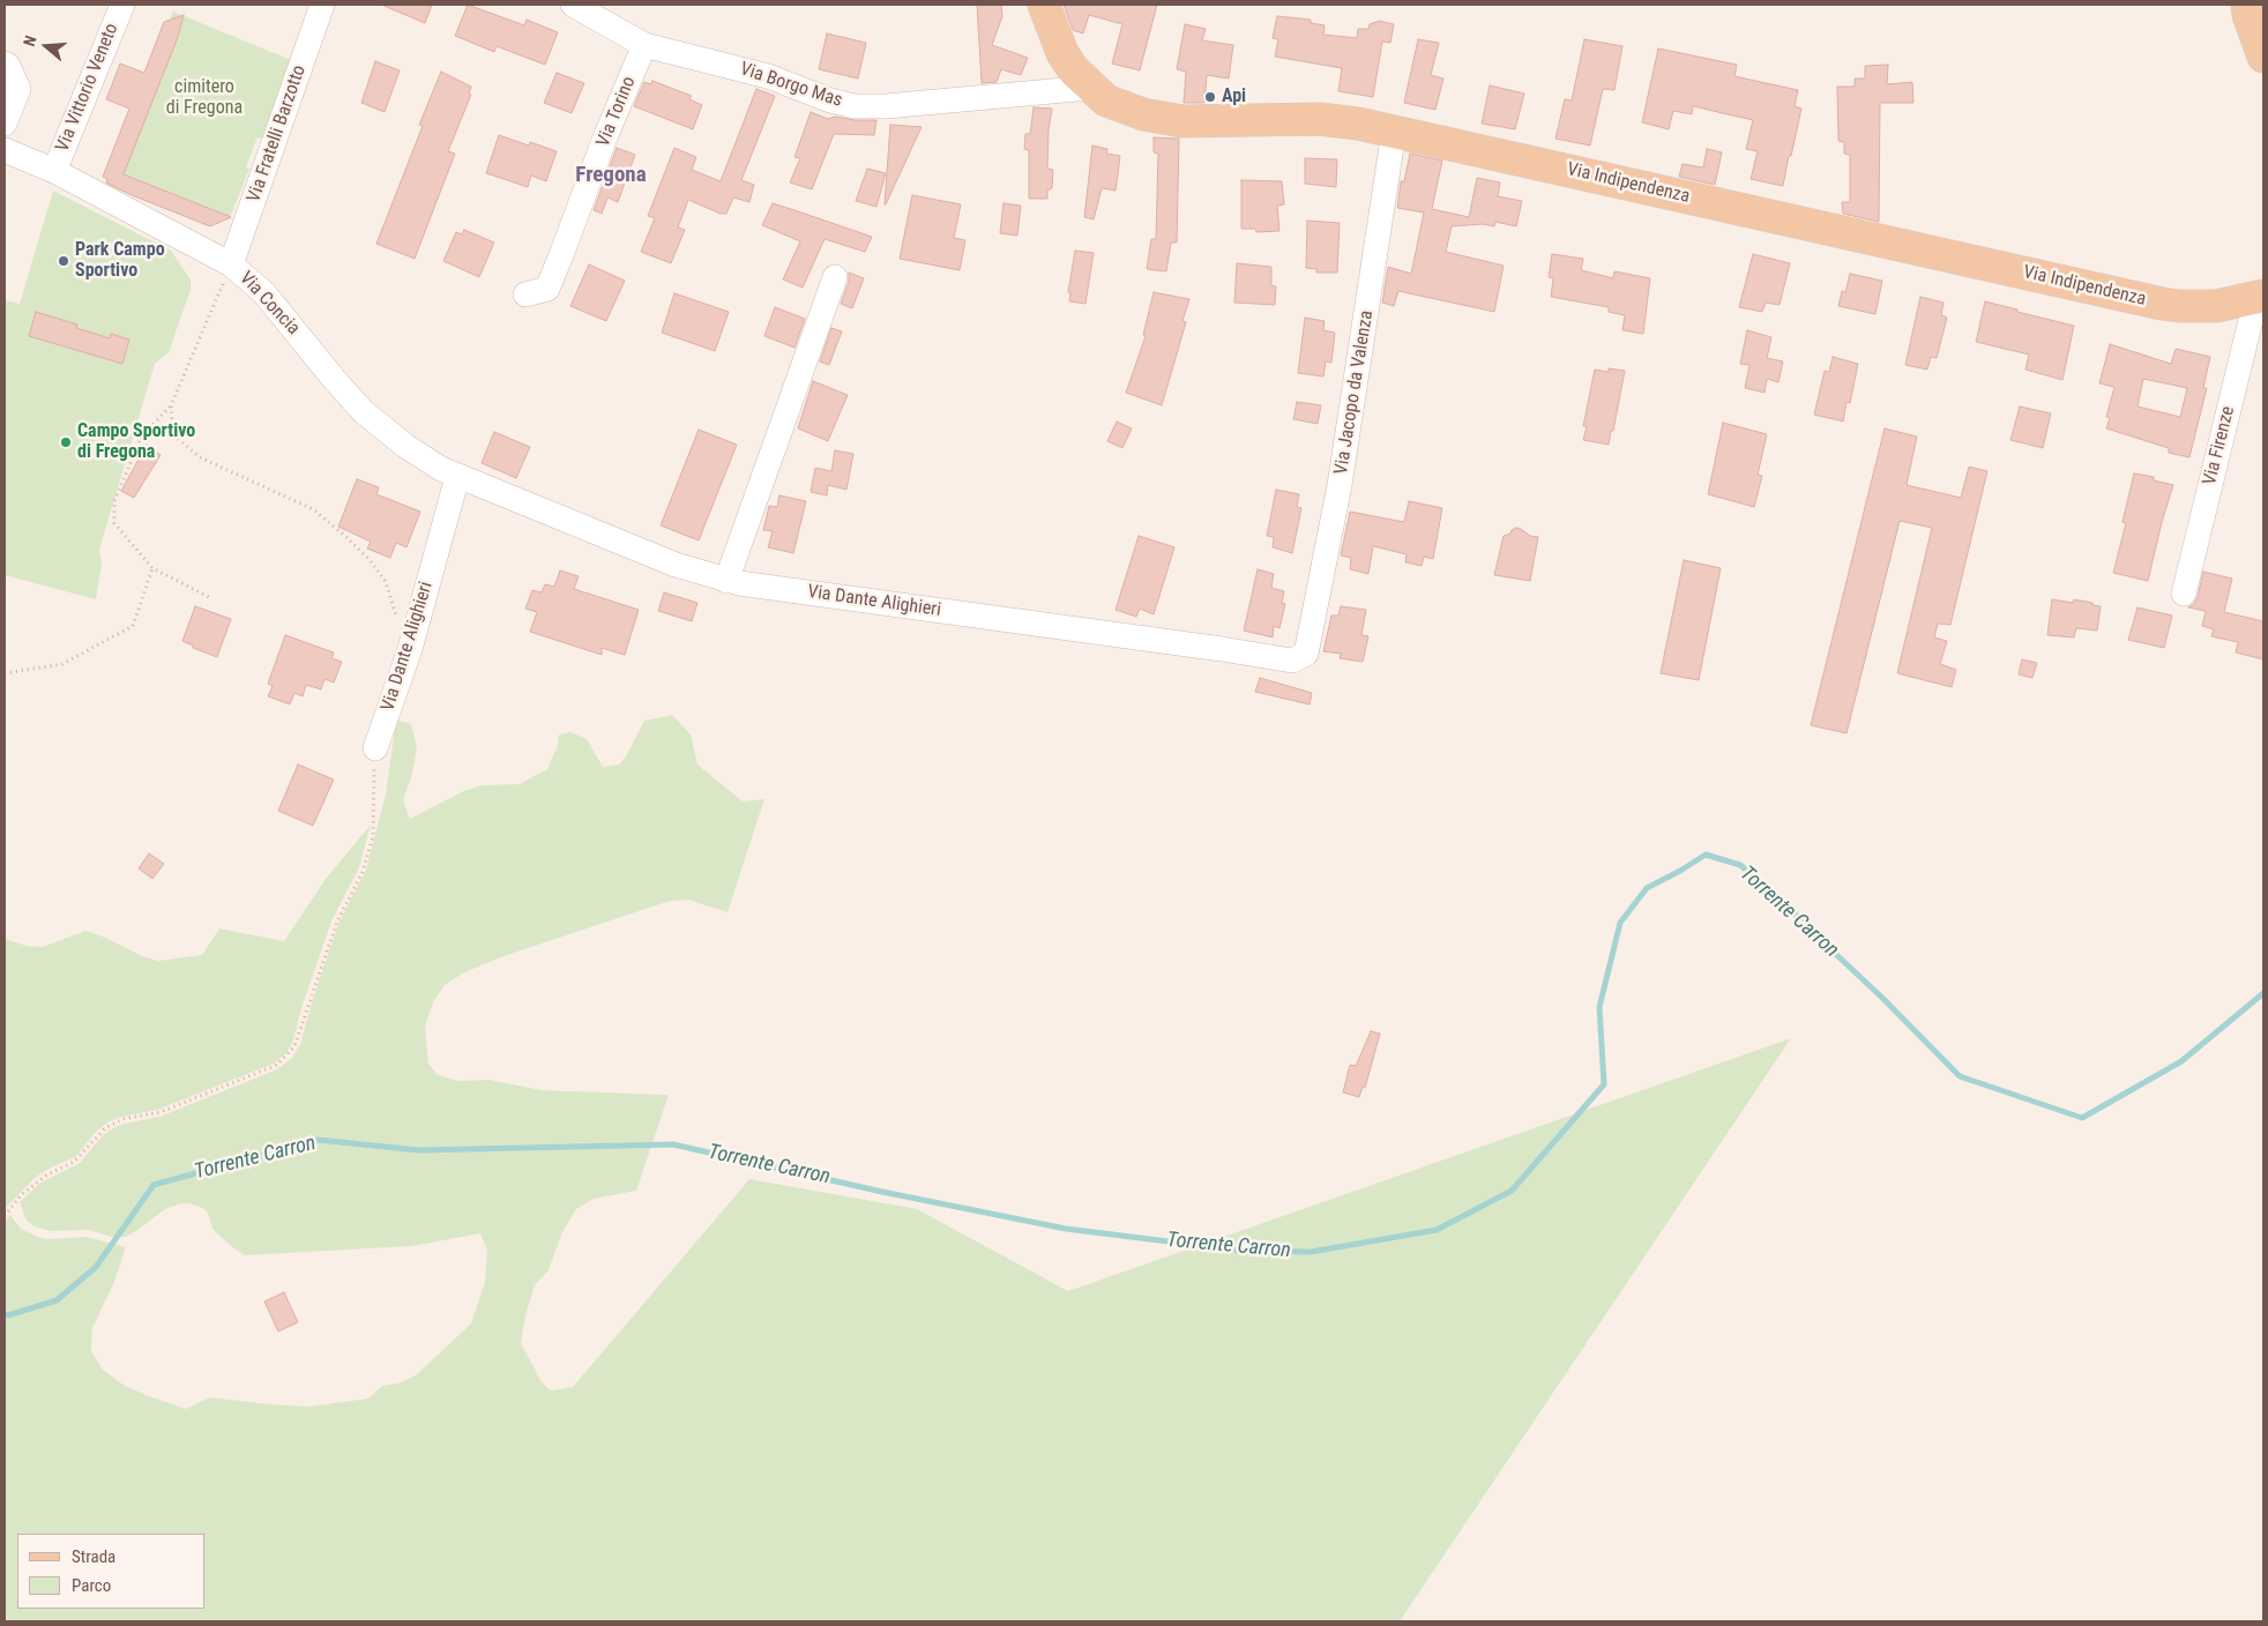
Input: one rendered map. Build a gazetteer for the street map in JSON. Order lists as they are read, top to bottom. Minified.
{"streets":{"main road":["Via Indipendenza"],"street":["Via Borgo Mas","Via Vittorio Veneto","Via Torino","Via Fratelli Barzotto","Via Concia","Via Jacopo da Valenza","Via Firenze","Via Dante Alighieri"]},"crossings":[["Via Borgo Mas","Via Torino"],["Via Borgo Mas","Via Indipendenza"],["Via Vittorio Veneto","Via Concia"],["Via Fratelli Barzotto","Via Concia"],["Via Indipendenza","Via Jacopo da Valenza"],["Via Indipendenza","Via Firenze"],["Via Concia","Via Dante Alighieri"],["Via Jacopo da Valenza","Via Dante Alighieri"]],"districts":["Fregona"],"water":["Torrente Carron"],"parks":["cimitero di Fregona"],"places":["Api","Park Campo Sportivo","Campo Sportivo di Fregona"],"legend":["Strada","Parco"],"north":"left"}
